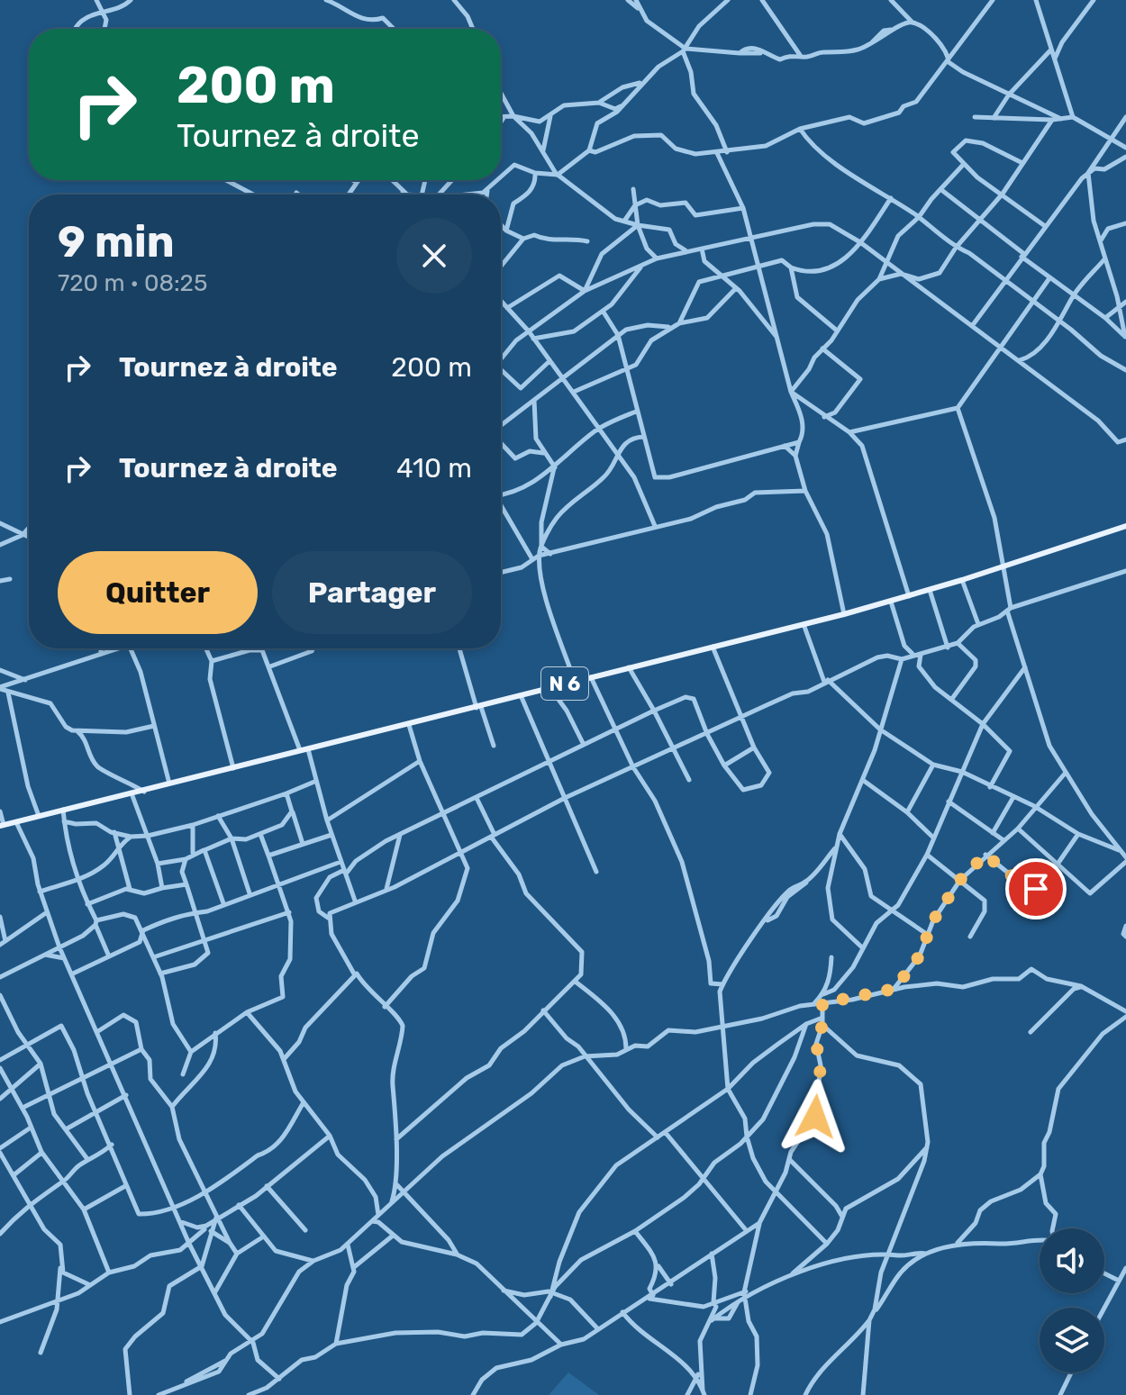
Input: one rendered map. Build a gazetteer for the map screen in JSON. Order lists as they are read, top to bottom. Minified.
{"streets":{"main road":["N 6"]},"page":{"turn":["200 m","Tournez à droite"],"heading":["9 min","720 m · 08:25"],"list":[{"name":"Tournez à droite","value":"200 m"},{"name":"Tournez à droite","value":"410 m"}],"buttons":["Quitter","Partager"]}}
